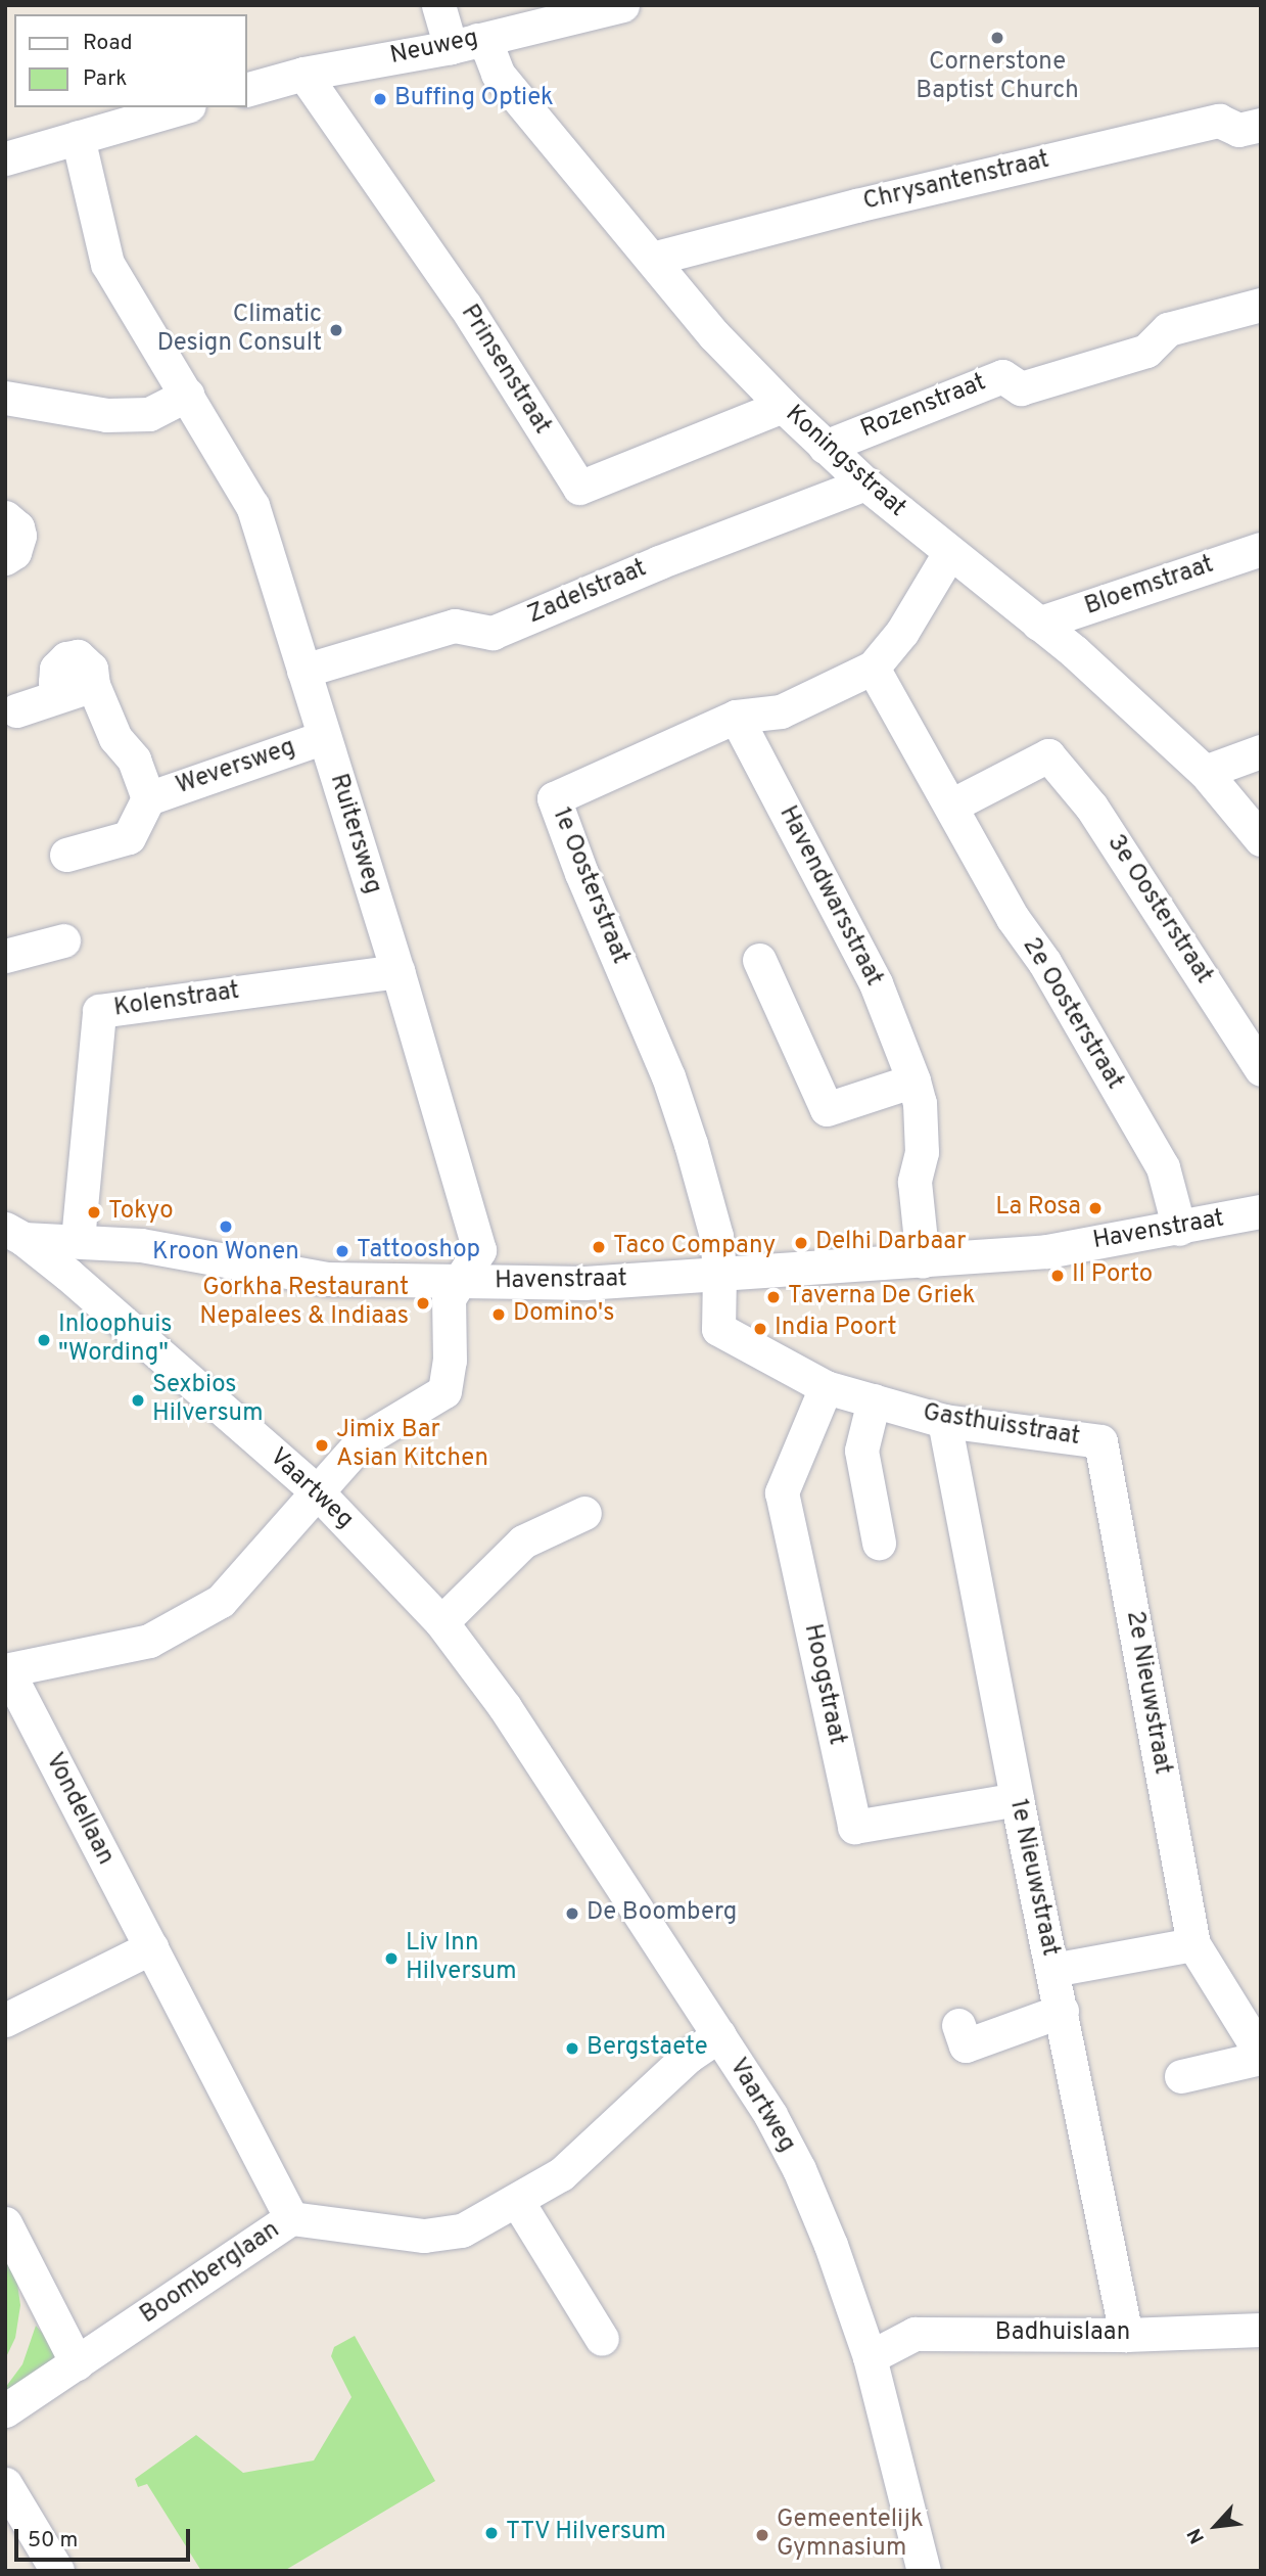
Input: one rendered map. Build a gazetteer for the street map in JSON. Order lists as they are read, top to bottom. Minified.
{"streets":{"street":["Neuweg","Chrysantenstraat","Prinsenstraat","Rozenstraat","Koningsstraat","Bloemstraat","Zadelstraat","Weversweg","Ruitersweg","1e Oosterstraat","Havendwarsstraat","3e Oosterstraat","Kolenstraat","2e Oosterstraat","Havenstraat","Gasthuisstraat","Vaartweg","Hoogstraat","2e Nieuwstraat","Vondellaan","1e Nieuwstraat","Boomberglaan","Badhuislaan"]},"crossings":[["Neuweg","Prinsenstraat"],["Neuweg","Koningsstraat"],["Chrysantenstraat","Koningsstraat"],["Prinsenstraat","Koningsstraat"],["Rozenstraat","Koningsstraat"],["Koningsstraat","Bloemstraat"],["Koningsstraat","Zadelstraat"],["Koningsstraat","1e Oosterstraat"],["Zadelstraat","Ruitersweg"],["Weversweg","Ruitersweg"],["Ruitersweg","Kolenstraat"],["Ruitersweg","Havenstraat"],["1e Oosterstraat","Havendwarsstraat"],["1e Oosterstraat","2e Oosterstraat"],["1e Oosterstraat","Havenstraat"],["1e Oosterstraat","Gasthuisstraat"],["Havendwarsstraat","Havenstraat"],["3e Oosterstraat","2e Oosterstraat"],["Kolenstraat","Havenstraat"],["2e Oosterstraat","Havenstraat"],["Havenstraat","Gasthuisstraat"],["Havenstraat","Vaartweg"],["Gasthuisstraat","Hoogstraat"],["Gasthuisstraat","2e Nieuwstraat"],["Gasthuisstraat","1e Nieuwstraat"],["Vaartweg","Boomberglaan"],["Vaartweg","Badhuislaan"],["Hoogstraat","1e Nieuwstraat"],["Vondellaan","Boomberglaan"],["1e Nieuwstraat","Badhuislaan"]],"places":["Cornerstone Baptist Church","Buffing Optiek","Climatic Design Consult","La Rosa","Tokyo","Kroon Wonen","Delhi Darbaar","Taco Company","Tattooshop","Il Porto","Taverna De Griek","Gorkha Restaurant Nepalees & Indiaas","Domino's","India Poort","Inloophuis \"Wording\"","Sexbios Hilversum","Jimix Bar Asian Kitchen","De Boomberg","Liv Inn Hilversum","Bergstaete","TTV Hilversum","Gemeentelijk Gymnasium"],"legend":["Road","Park"],"scale_bar":"50 m","north":"bottom left"}
